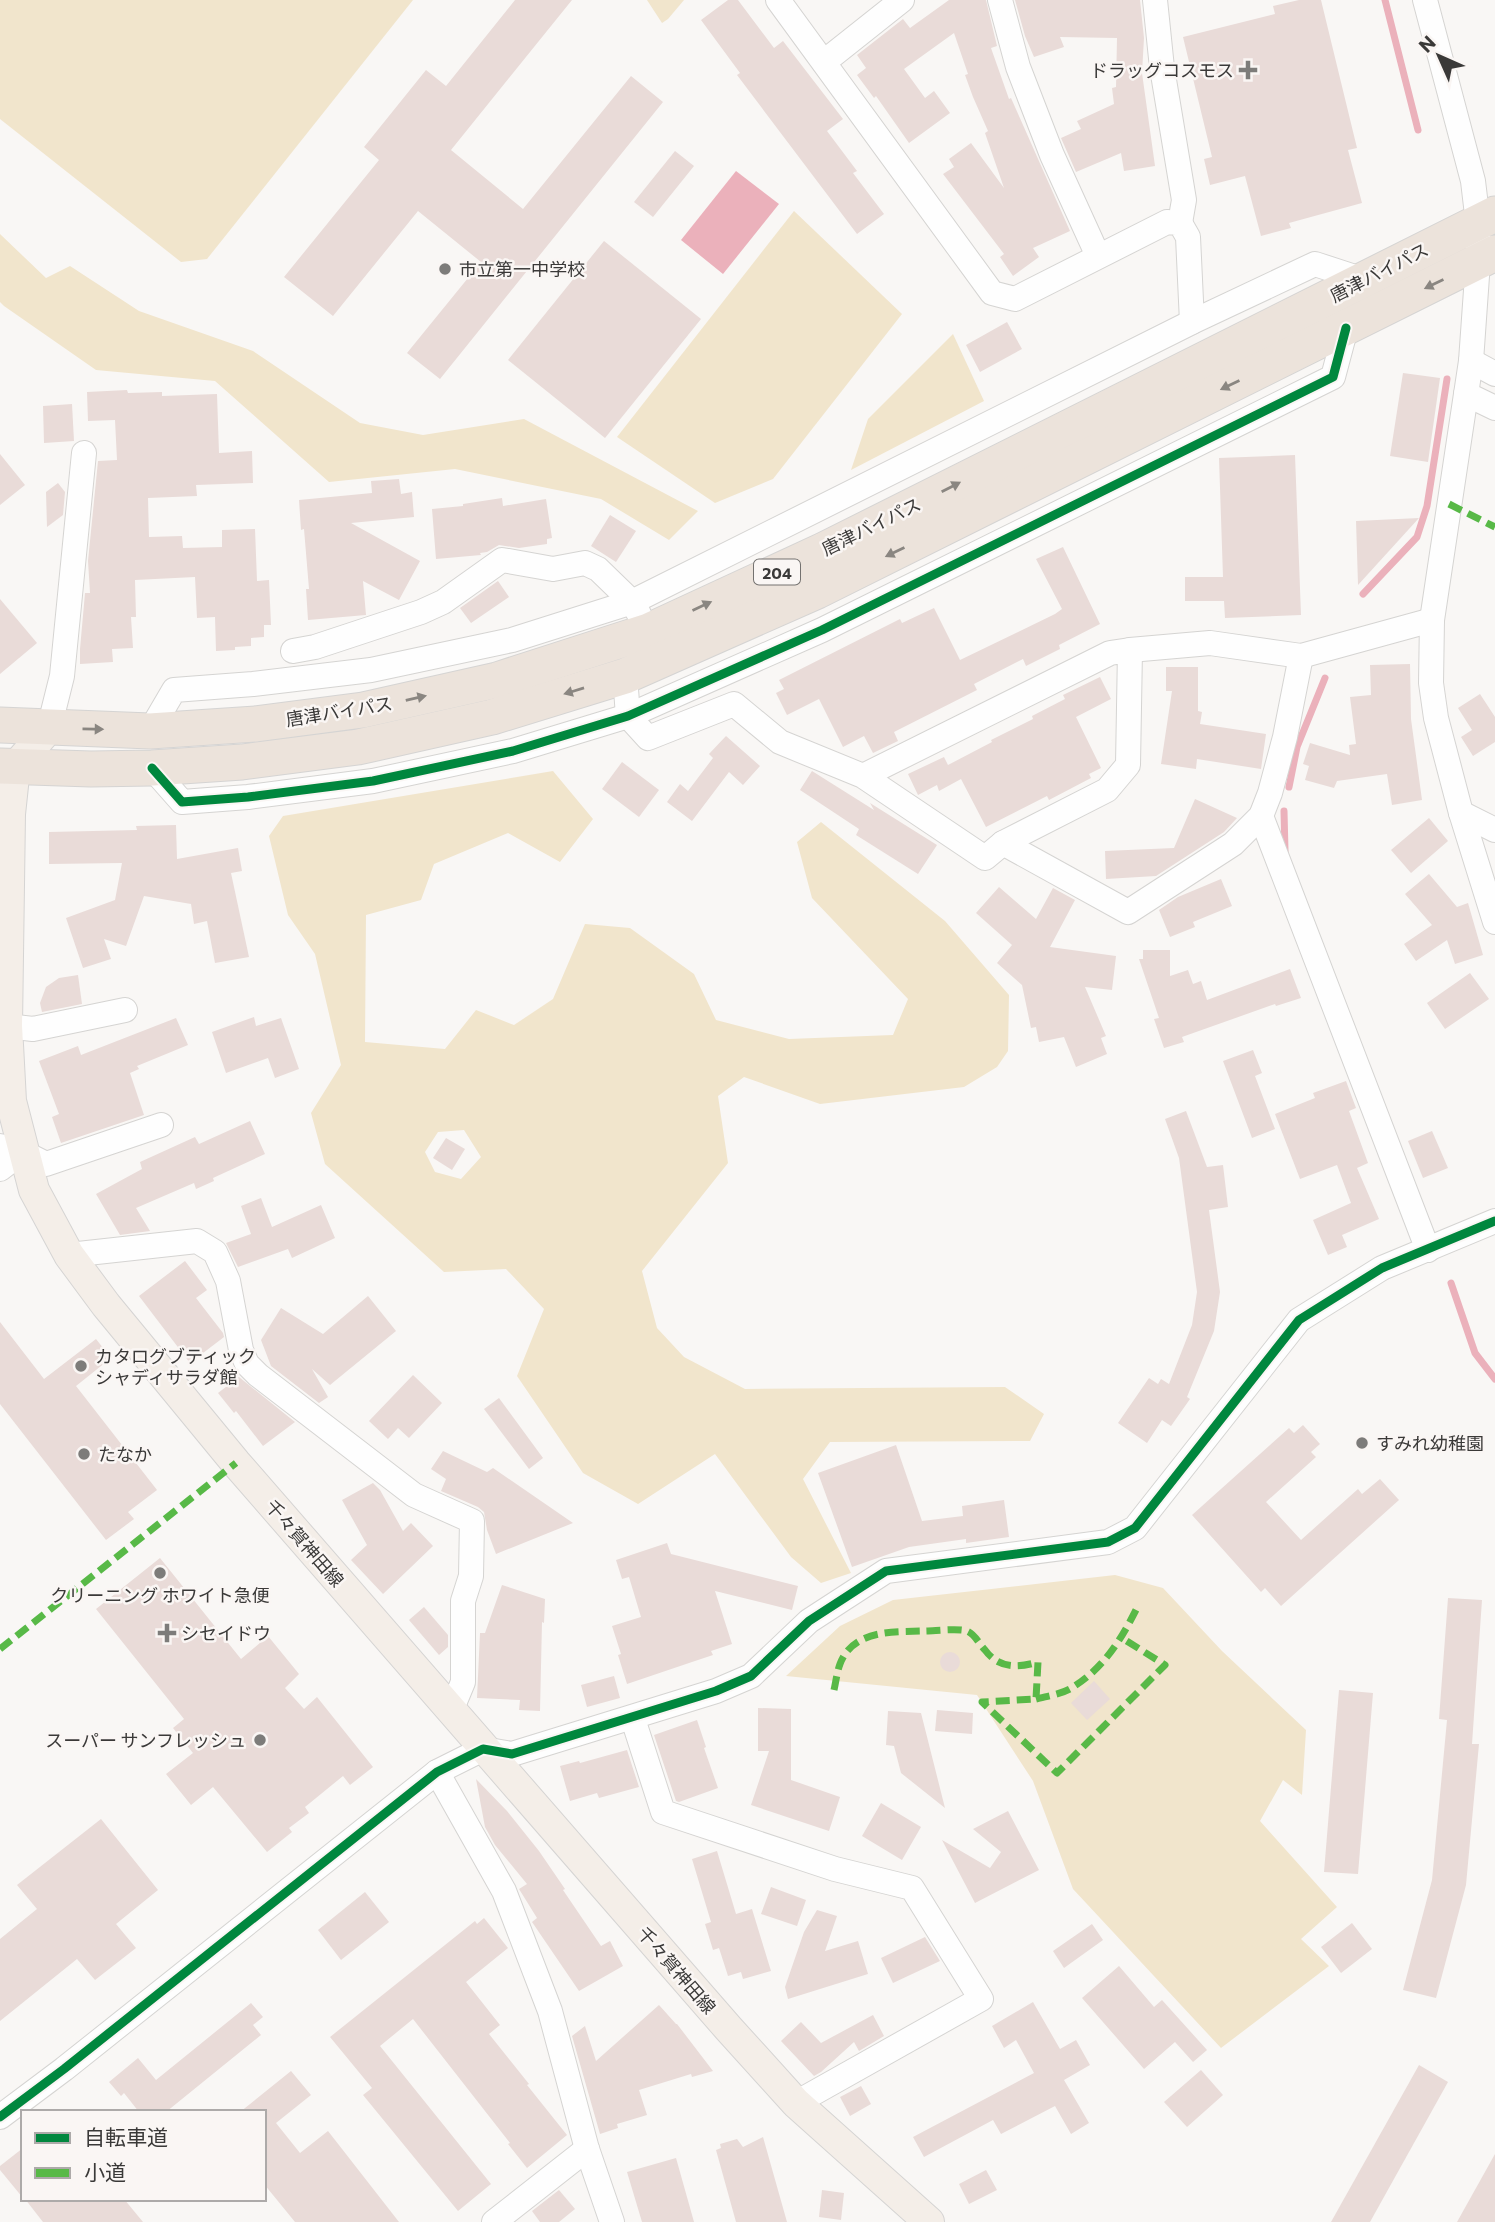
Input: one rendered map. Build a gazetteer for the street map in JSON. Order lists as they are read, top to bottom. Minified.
{"streets":{"highway":["唐津バイパス","204"],"main road":["千々賀神田線"]},"crossings":[["唐津バイパス","千々賀神田線"]],"places":{"health":["ドラッグコスモス","シセイドウ"],"other":["市立第一中学校","カタログブティック シャディサラダ館","すみれ幼稚園","たなか","クリーニング ホワイト急便","スーパー サンフレッシュ"]},"legend":["自転車道","小道"],"north":"top left"}
